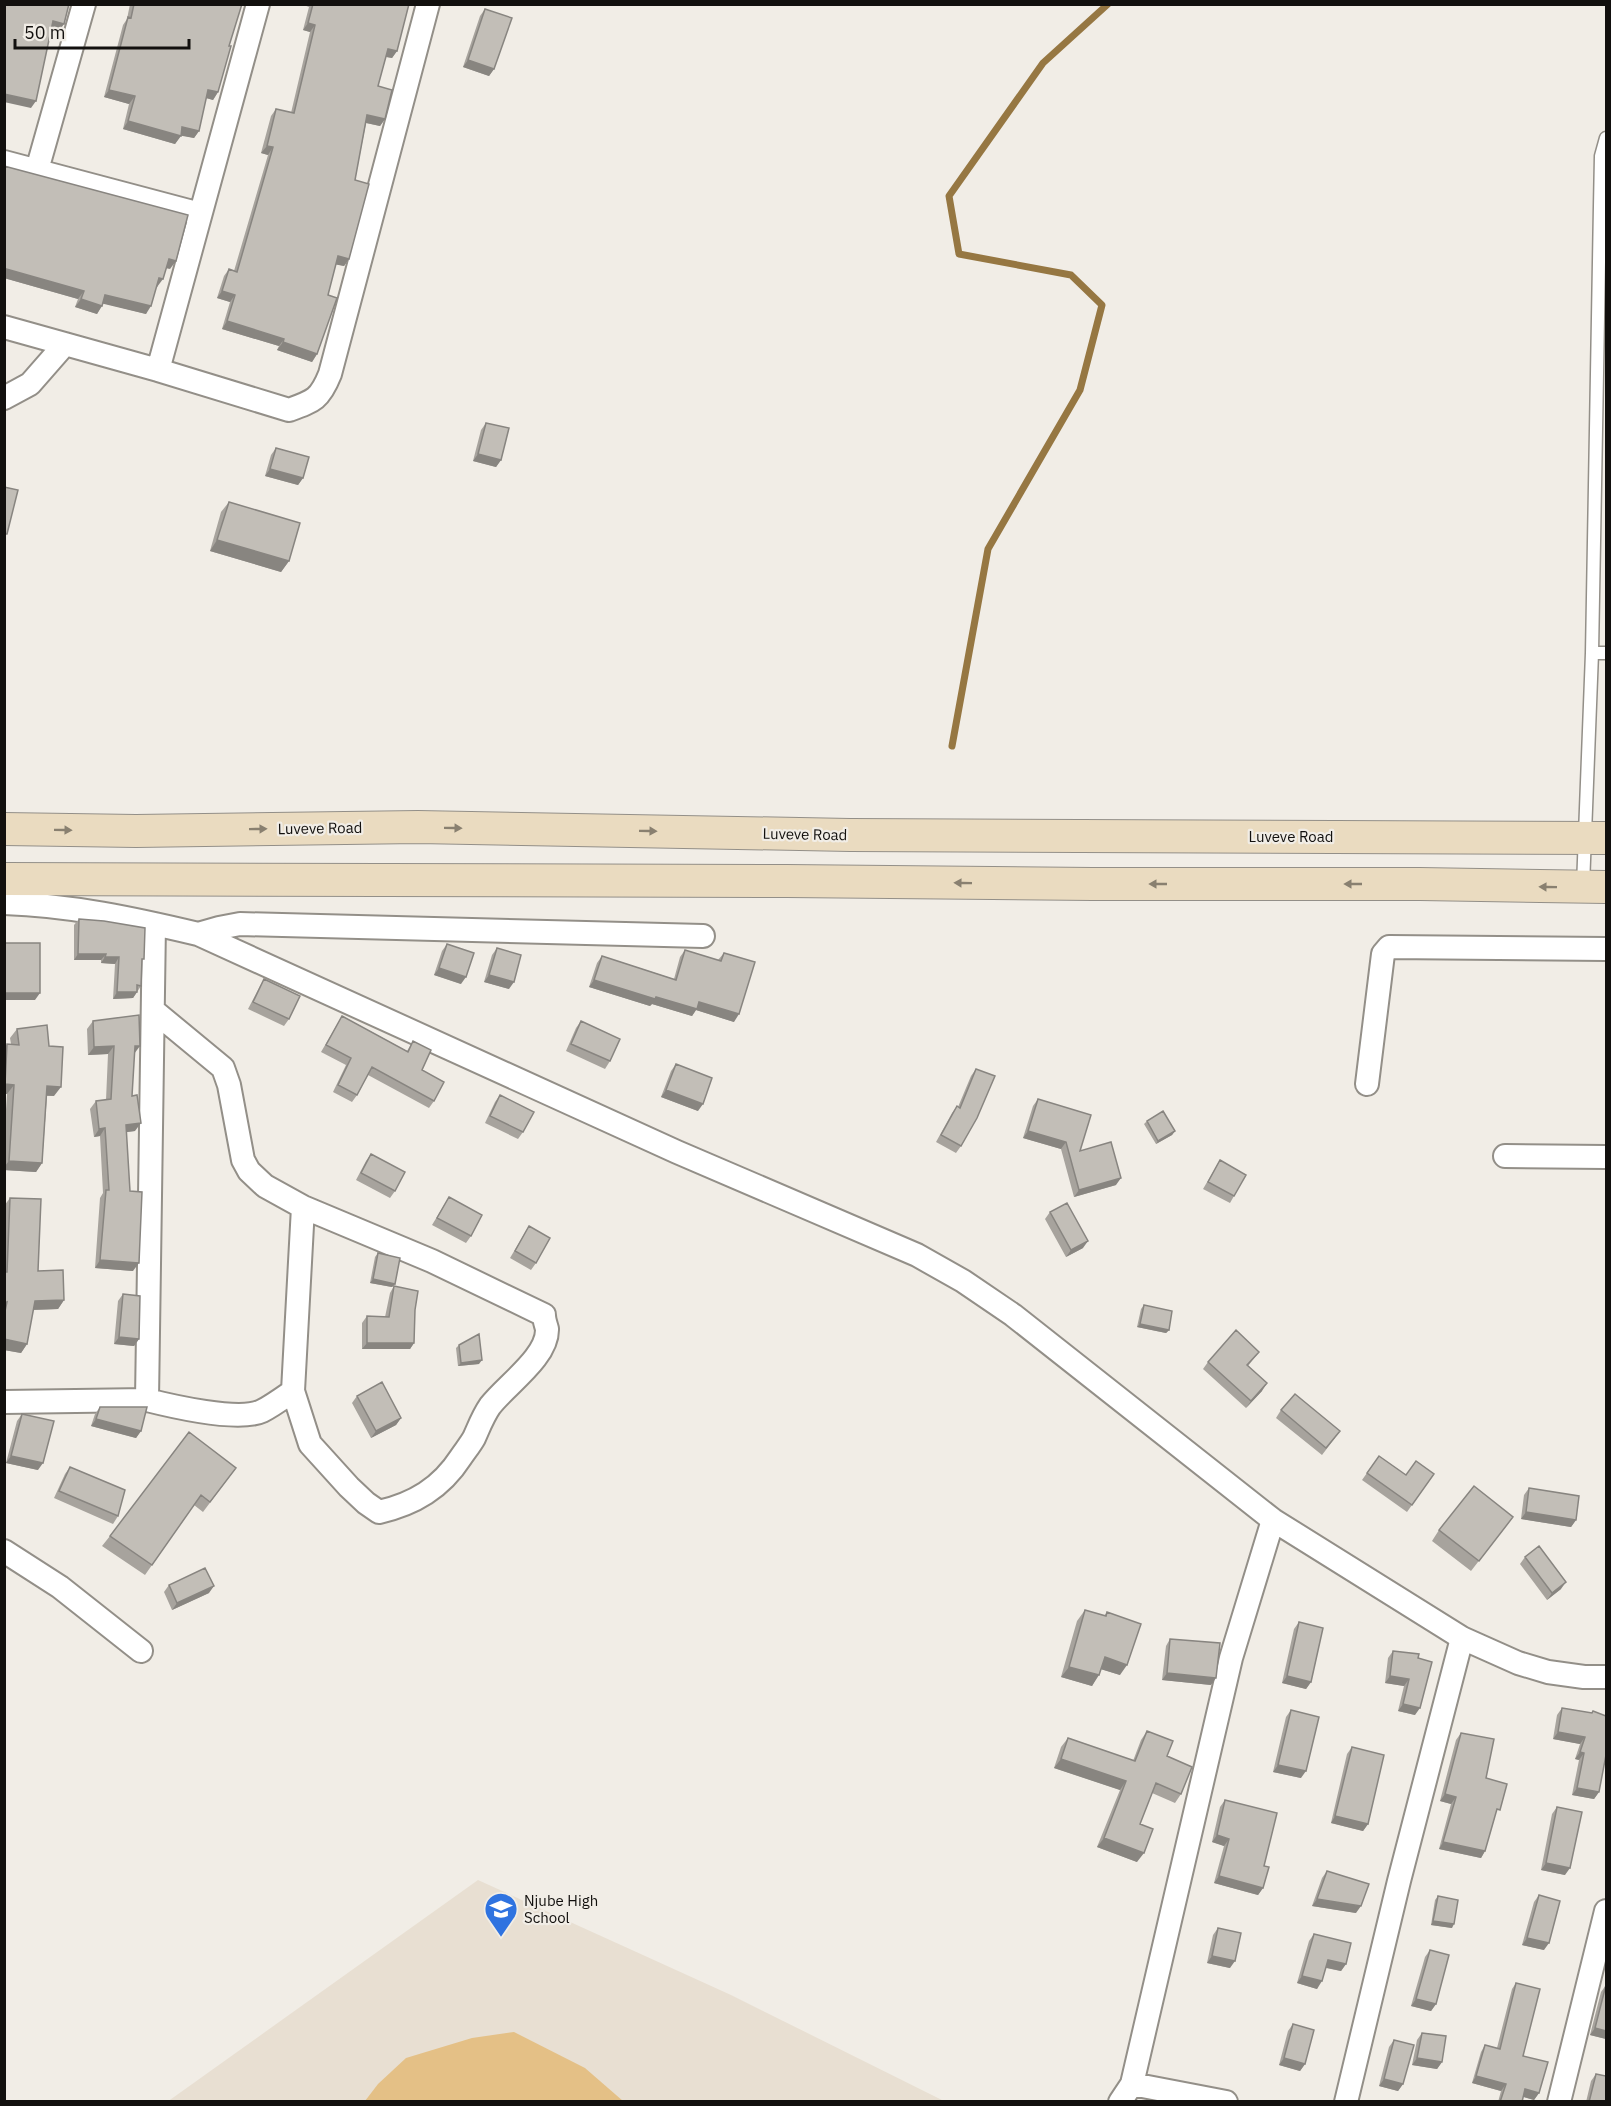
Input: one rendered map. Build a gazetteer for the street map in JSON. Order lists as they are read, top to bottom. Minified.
{"streets":{"street":["Luveve Road"]},"places":{"school or university":["Njube High School"]},"scale_bar":"50 m"}
